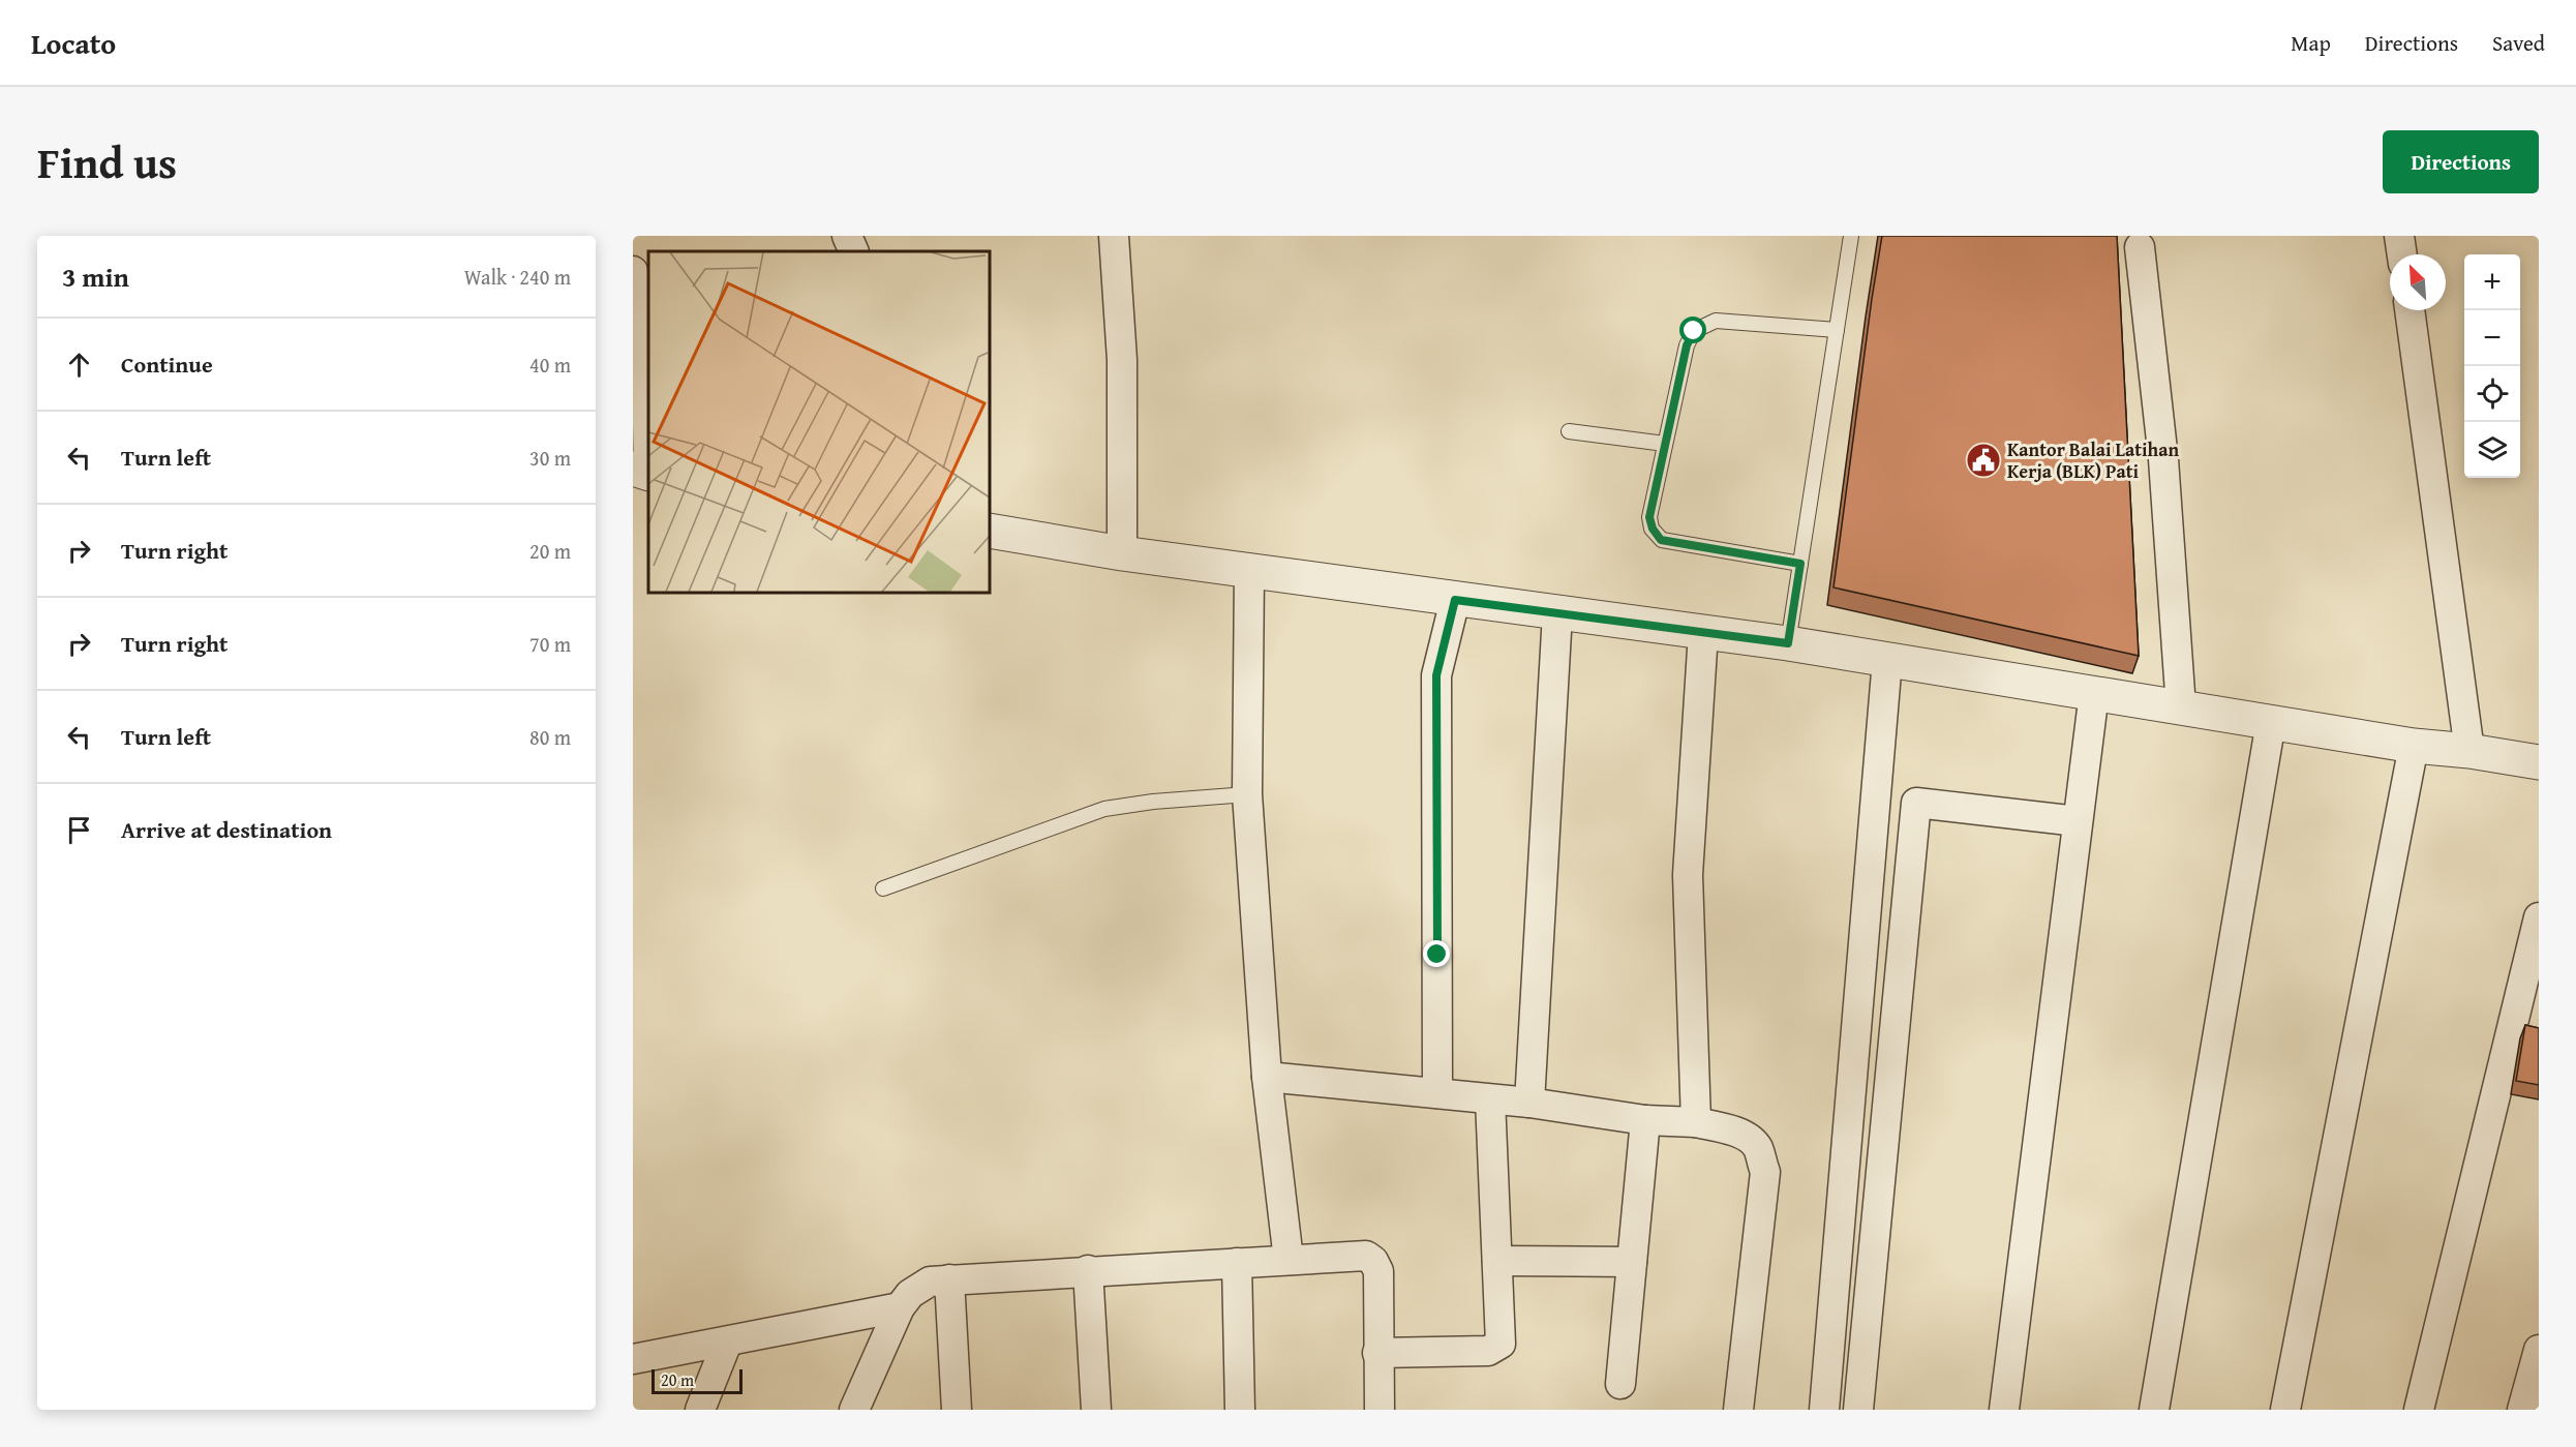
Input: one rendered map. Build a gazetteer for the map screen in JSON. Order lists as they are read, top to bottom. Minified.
{"places":{"public building":["Kantor Balai Latihan Kerja (BLK) Pati"]},"scale_bar":"20 m","north":"top left","page":{"header":"Locato","nav":["Map","Directions","Saved"],"title":"Find us","buttons":"Directions","heading":["3 min","Walk · 240 m"],"map_buttons":["+","−"],"list":[["Continue","40 m"],["Turn left","30 m"],["Turn right","20 m"],["Turn right","70 m"],["Turn left","80 m"],"Arrive at destination"],"scale":"20 m"}}
